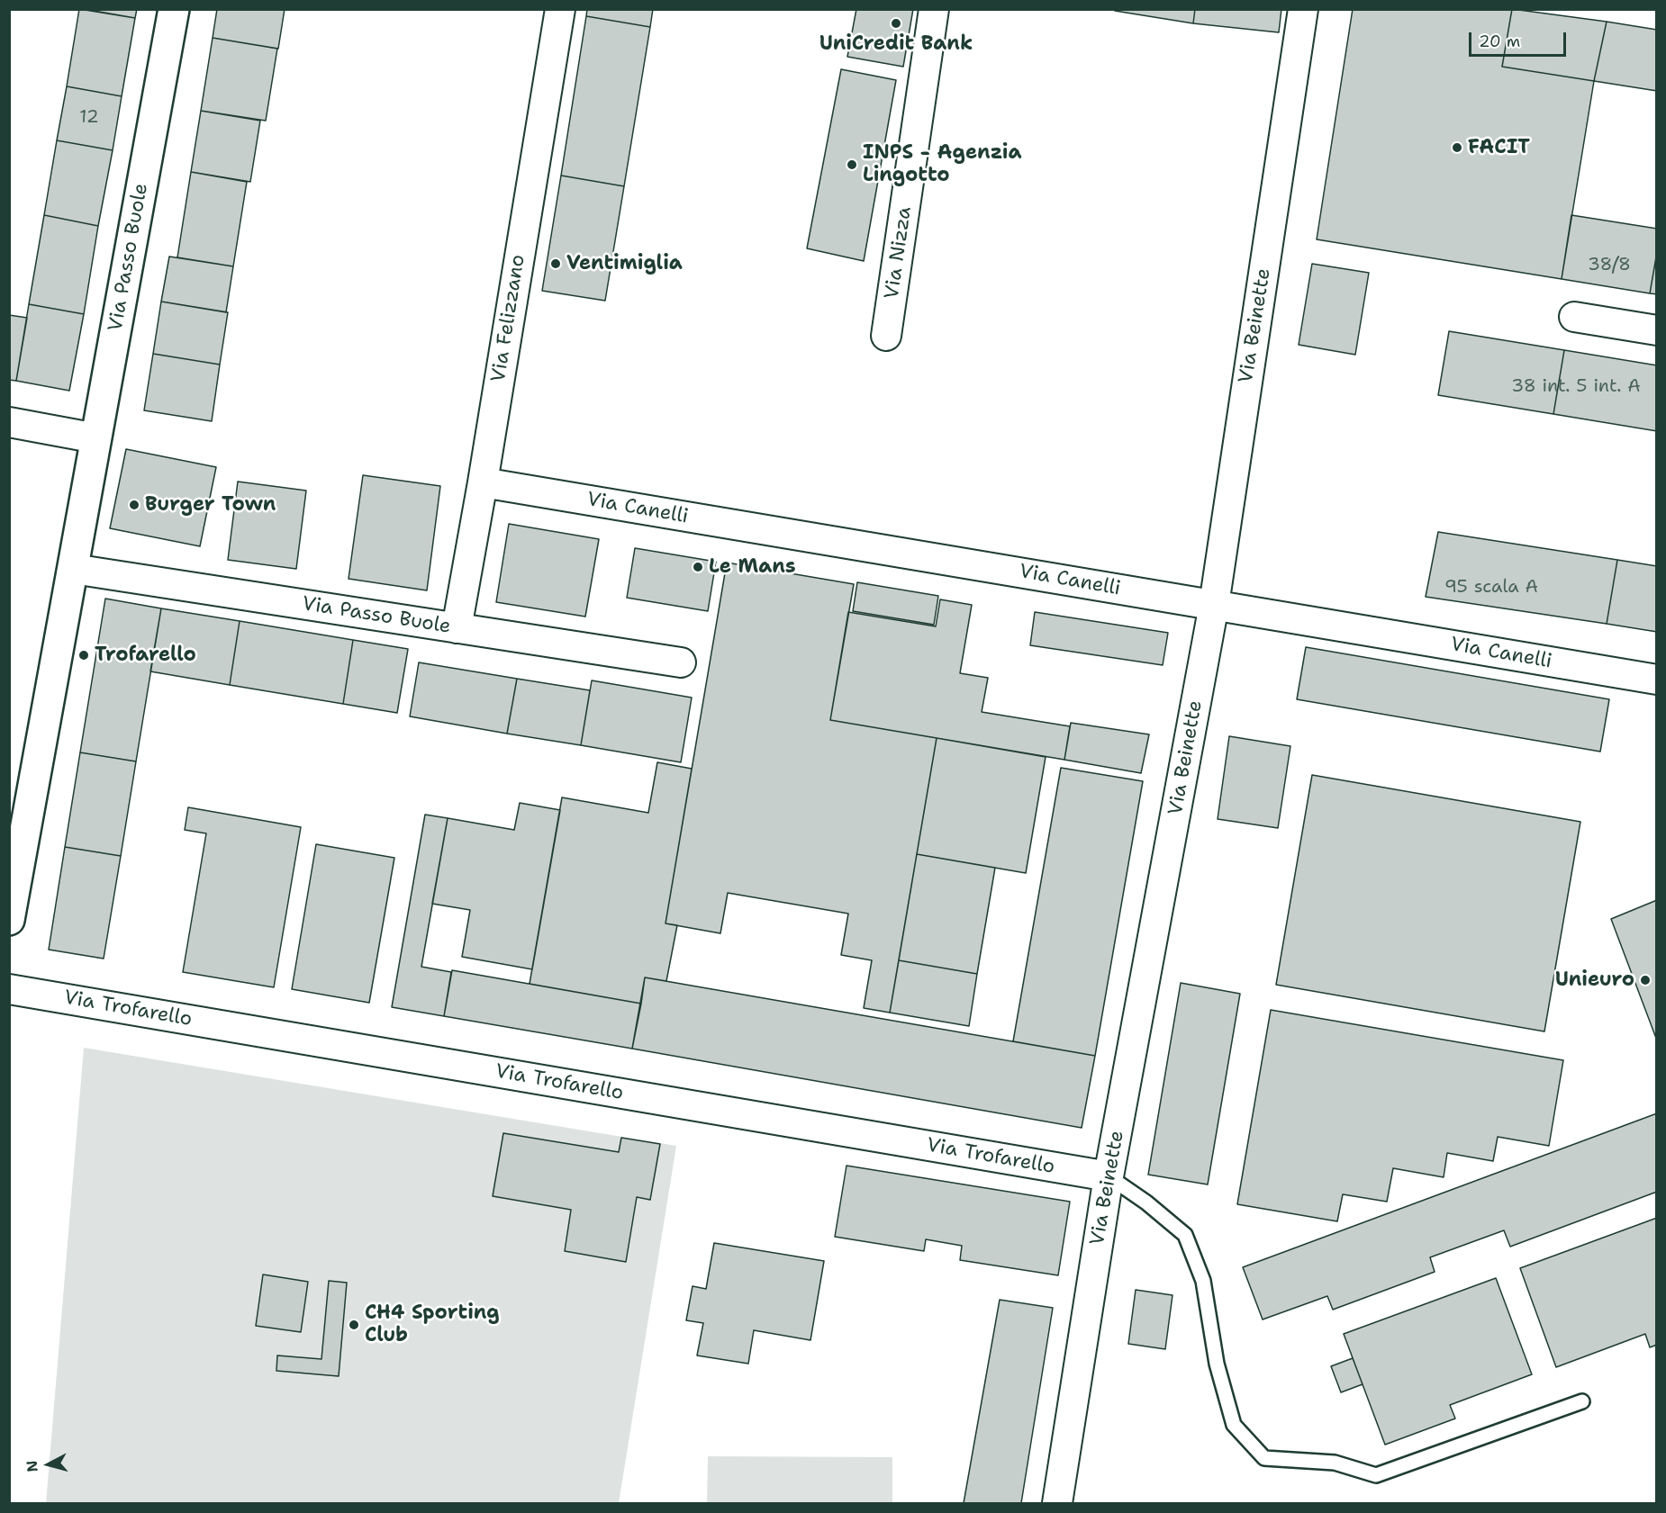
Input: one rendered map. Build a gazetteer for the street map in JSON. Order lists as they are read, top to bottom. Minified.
{"streets":{"street":["Via Nizza","Via Passo Buole","Via Felizzano","Via Beinette","Via Canelli","Via Trofarello"]},"crossings":[["Via Passo Buole","Via Felizzano"],["Via Felizzano","Via Canelli"],["Via Beinette","Via Canelli"],["Via Beinette","Via Trofarello"]],"places":["UniCredit Bank","FACIT","INPS - Agenzia Lingotto","Ventimiglia","Burger Town","Le Mans","Trofarello","Unieuro","CH4 Sporting Club"],"house_numbers":["12","38/8","38 int. 5 int. A","95 scala A"],"scale_bar":"20 m","north":"left"}
